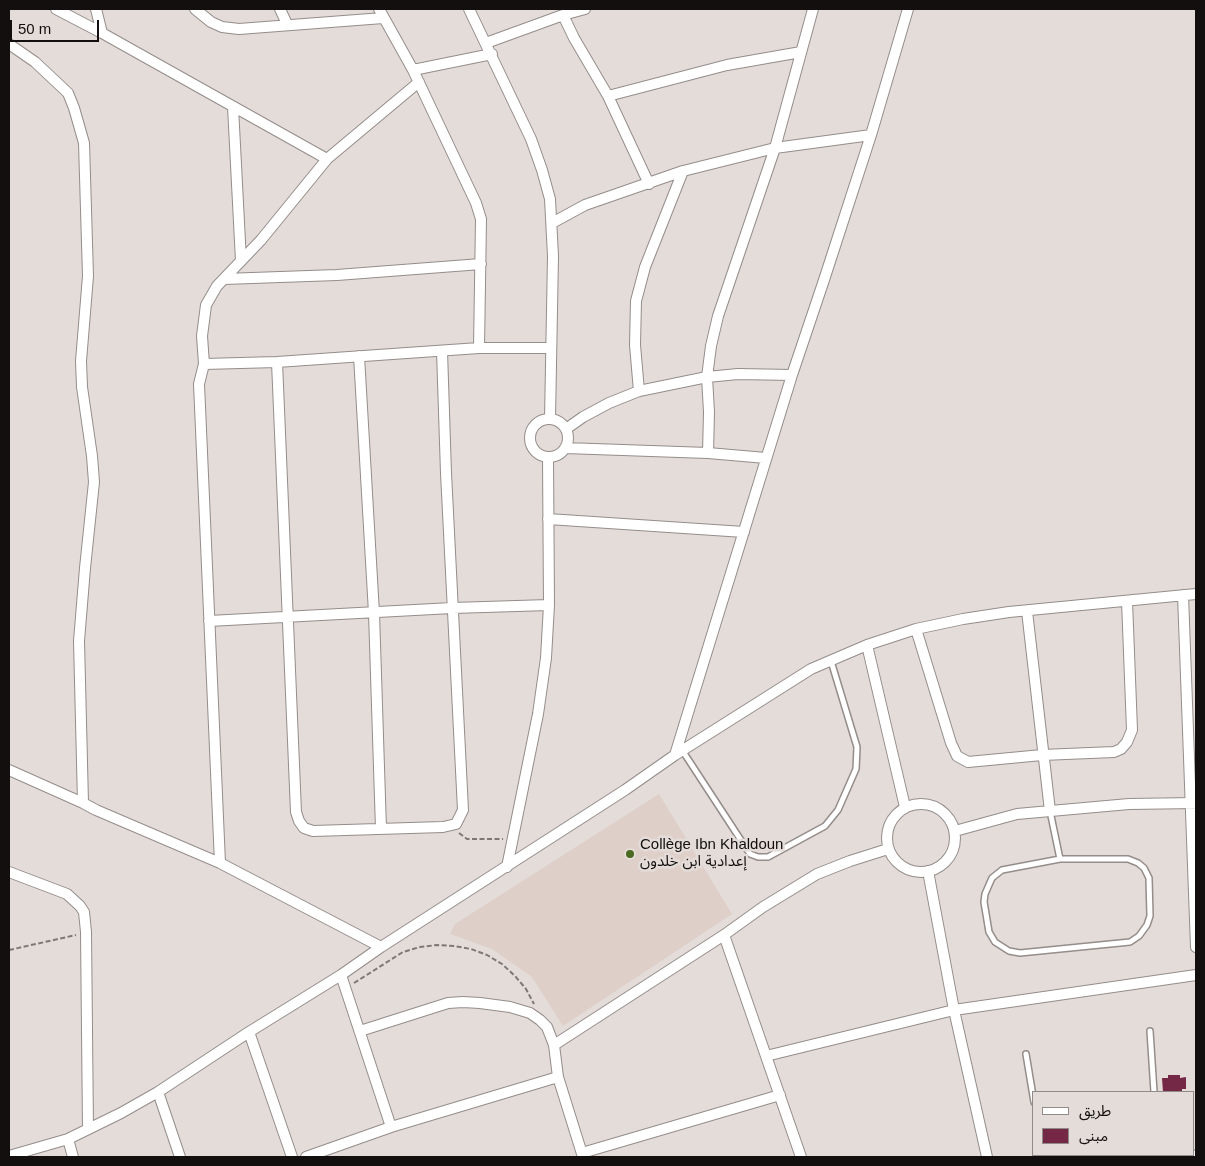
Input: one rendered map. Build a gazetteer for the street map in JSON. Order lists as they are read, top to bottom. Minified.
{"places":["Collège Ibn Khaldoun إعدادية ابن خلدون"],"legend":["طريق","مبنى"],"scale_bar":"50 m"}
